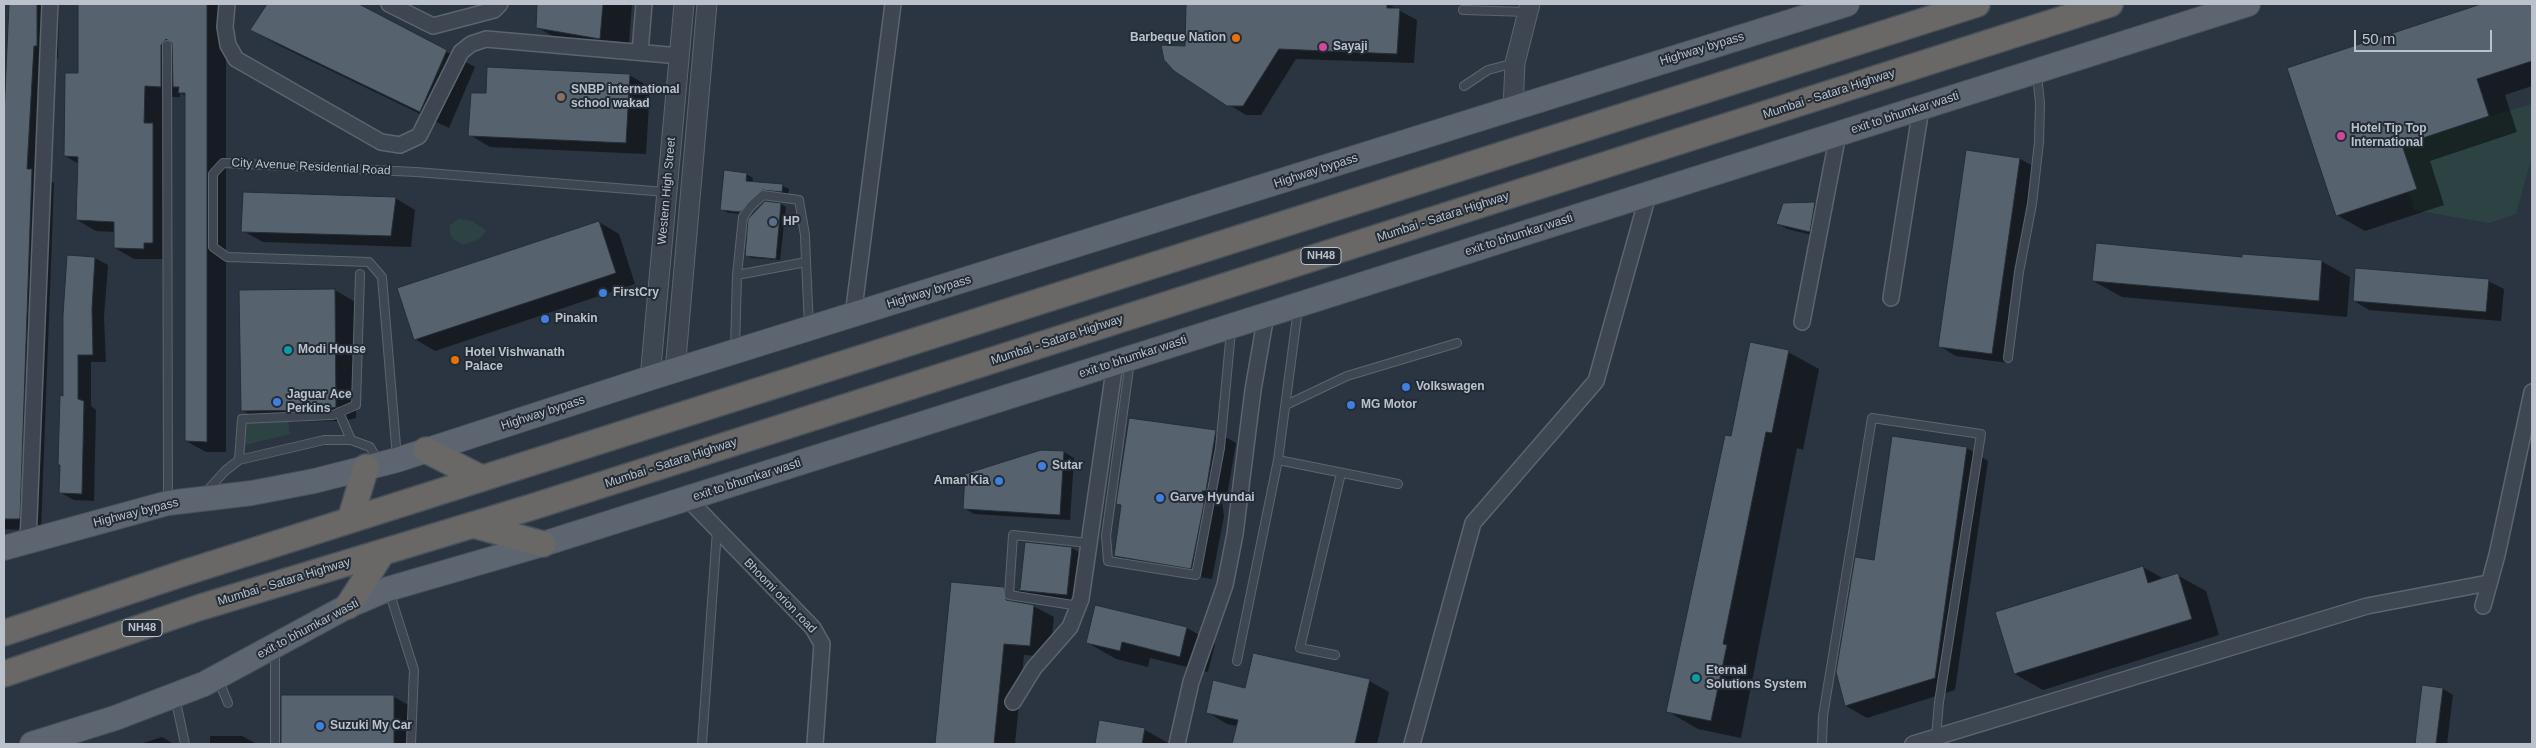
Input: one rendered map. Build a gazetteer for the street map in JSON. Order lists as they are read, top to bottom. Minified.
{"streets":{"highway":["Mumbai - Satara Highway","NH48"],"main road":["Highway bypass","exit to bhumkar wasti"],"street":["Western High Street","Bhoomi orion road"],"lane":["City Avenue Residential Road"]},"crossings":[["Highway bypass","City Avenue Residential Road"],["Highway bypass","Western High Street"],["exit to bhumkar wasti","Bhoomi orion road"],["City Avenue Residential Road","Western High Street"]],"places":["Barbeque Nation","Sayaji","SNBP international school wakad","Hotel Tip Top International","HP","FirstCry","Pinakin","Modi House","Hotel Vishwanath Palace","Volkswagen","Jaguar Ace Perkins","MG Motor","Sutar","Aman Kia","Garve Hyundai","Eternal Solutions System","Suzuki My Car"],"scale_bar":"50 m"}
